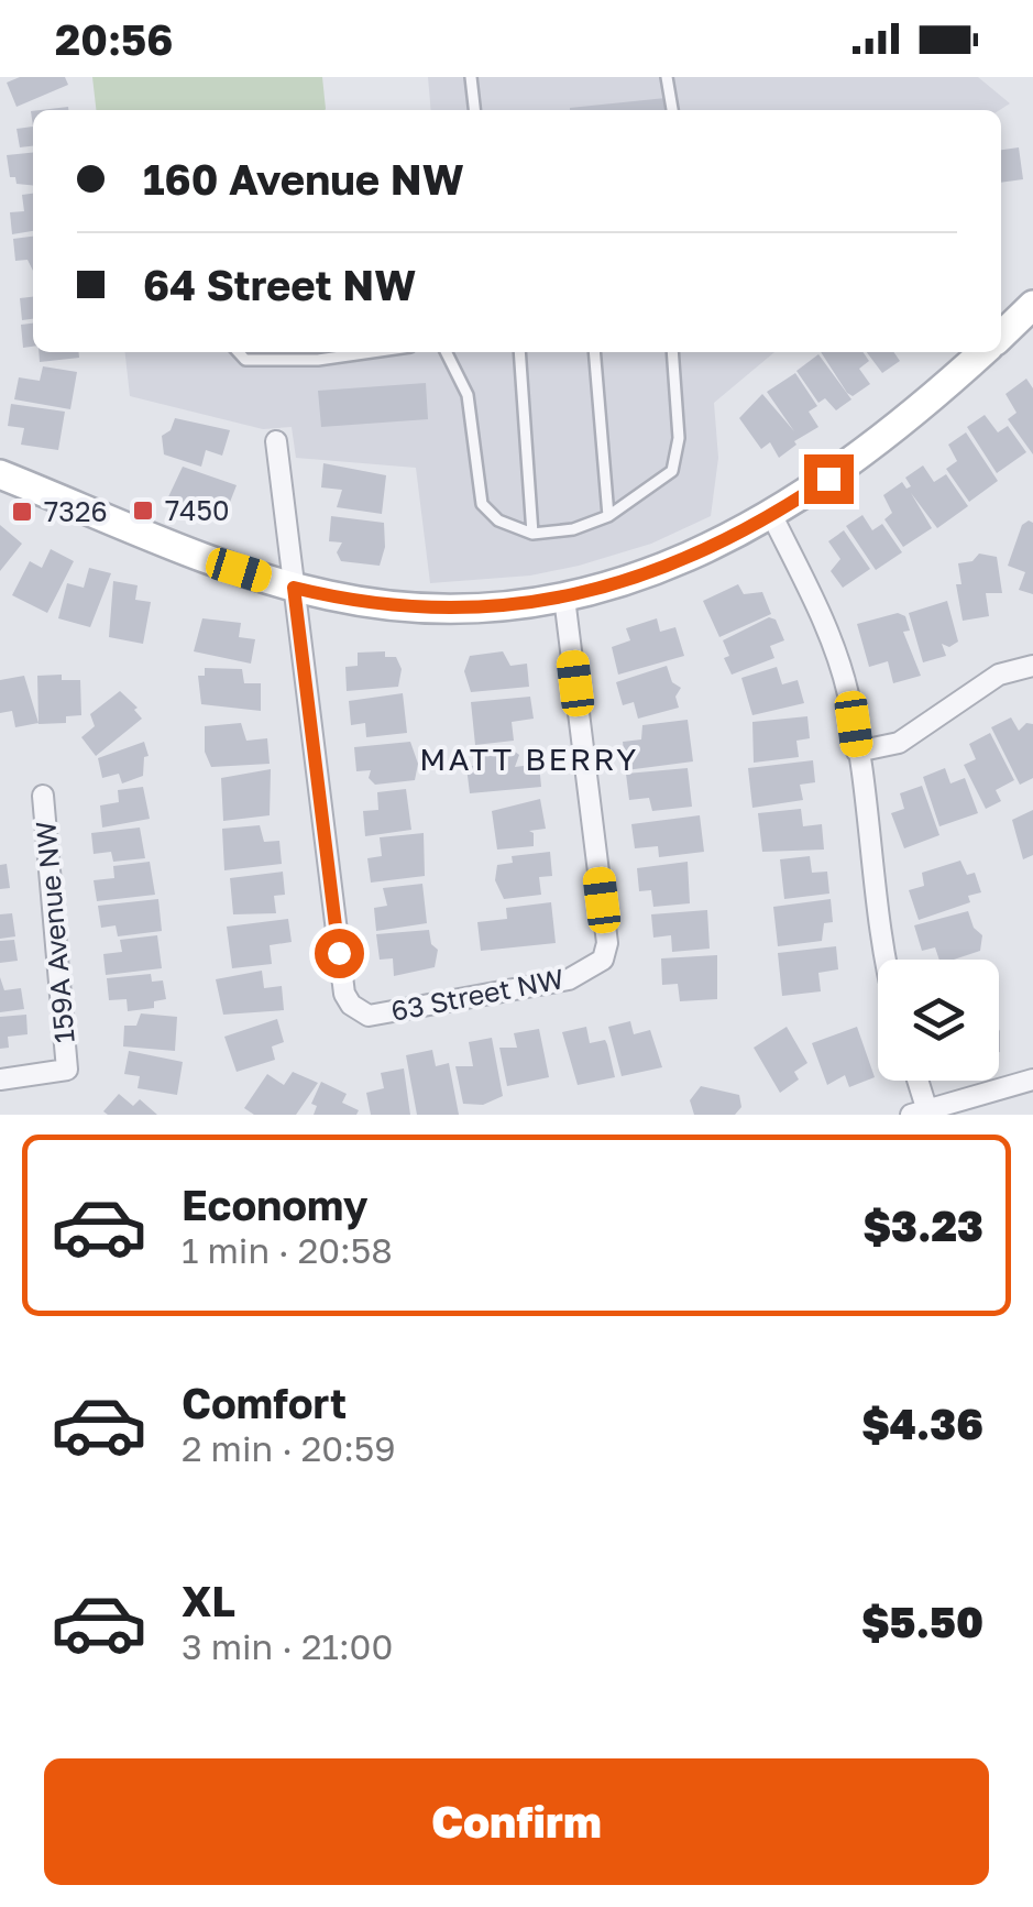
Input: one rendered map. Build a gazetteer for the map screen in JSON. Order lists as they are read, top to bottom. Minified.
{"streets":{"street":["159A Avenue NW","63 Street NW"]},"districts":["MATT BERRY"],"places":{"transit":["7450","7326"]},"page":{"status":"20:56","banner":["160 Avenue NW","64 Street NW"],"list":[{"name":"Economy","note":"1 min · 20:58","value":"$3.23"},{"name":"Comfort","note":"2 min · 20:59","value":"$4.36"},{"name":"XL","note":"3 min · 21:00","value":"$5.50"}],"buttons":"Confirm"}}
